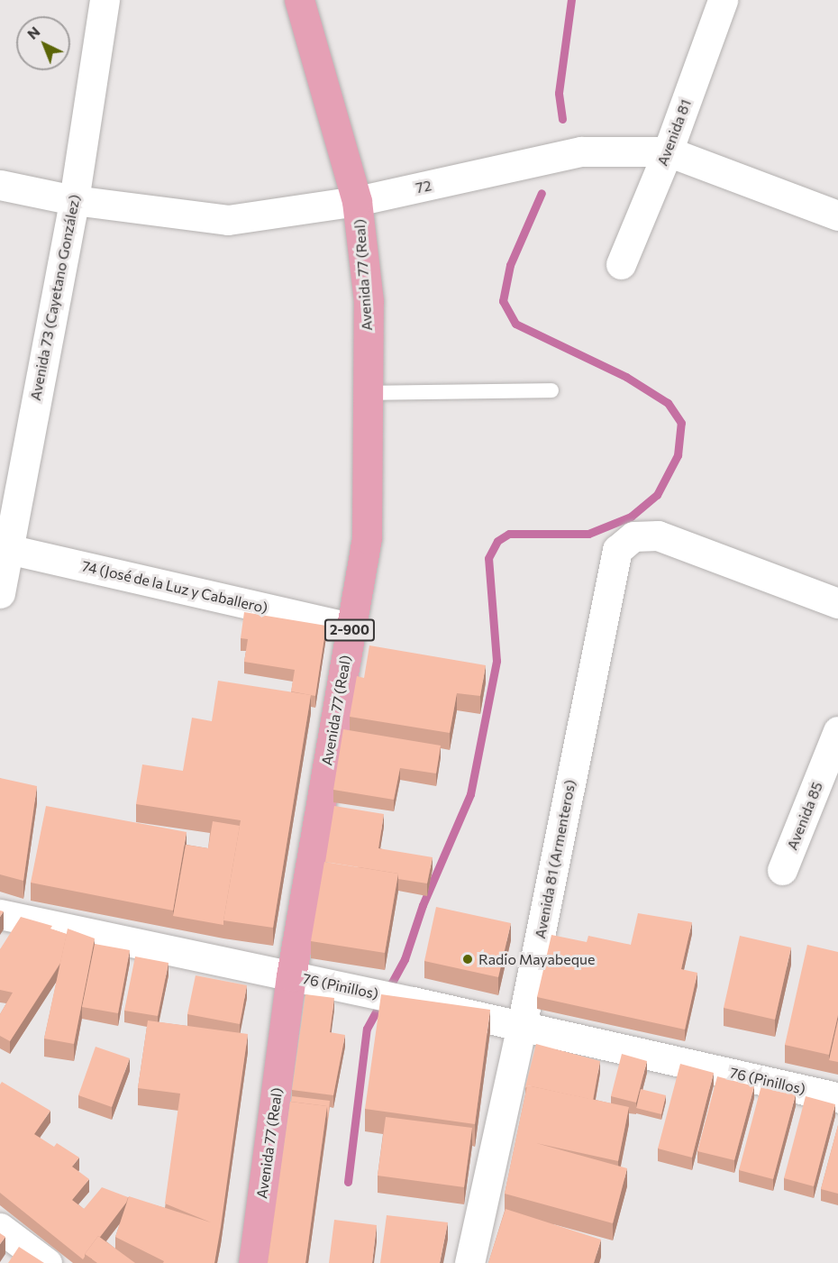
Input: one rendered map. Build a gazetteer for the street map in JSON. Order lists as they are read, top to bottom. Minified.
{"streets":{"main road":["Avenida 77 (Real)","2-900"],"street":["Avenida 81","72","Avenida 73 (Cayetano González)","74 (José de la Luz y Caballero)","Avenida 85","Avenida 81 (Armenteros)","76 (Pinillos)"]},"crossings":[["Avenida 81","72"],["72","Avenida 77 (Real)"],["72","Avenida 73 (Cayetano González)"],["Avenida 77 (Real)","74 (José de la Luz y Caballero)"],["Avenida 77 (Real)","76 (Pinillos)"],["Avenida 73 (Cayetano González)","74 (José de la Luz y Caballero)"],["Avenida 81 (Armenteros)","76 (Pinillos)"]],"places":["Radio Mayabeque"],"north":"top left"}
